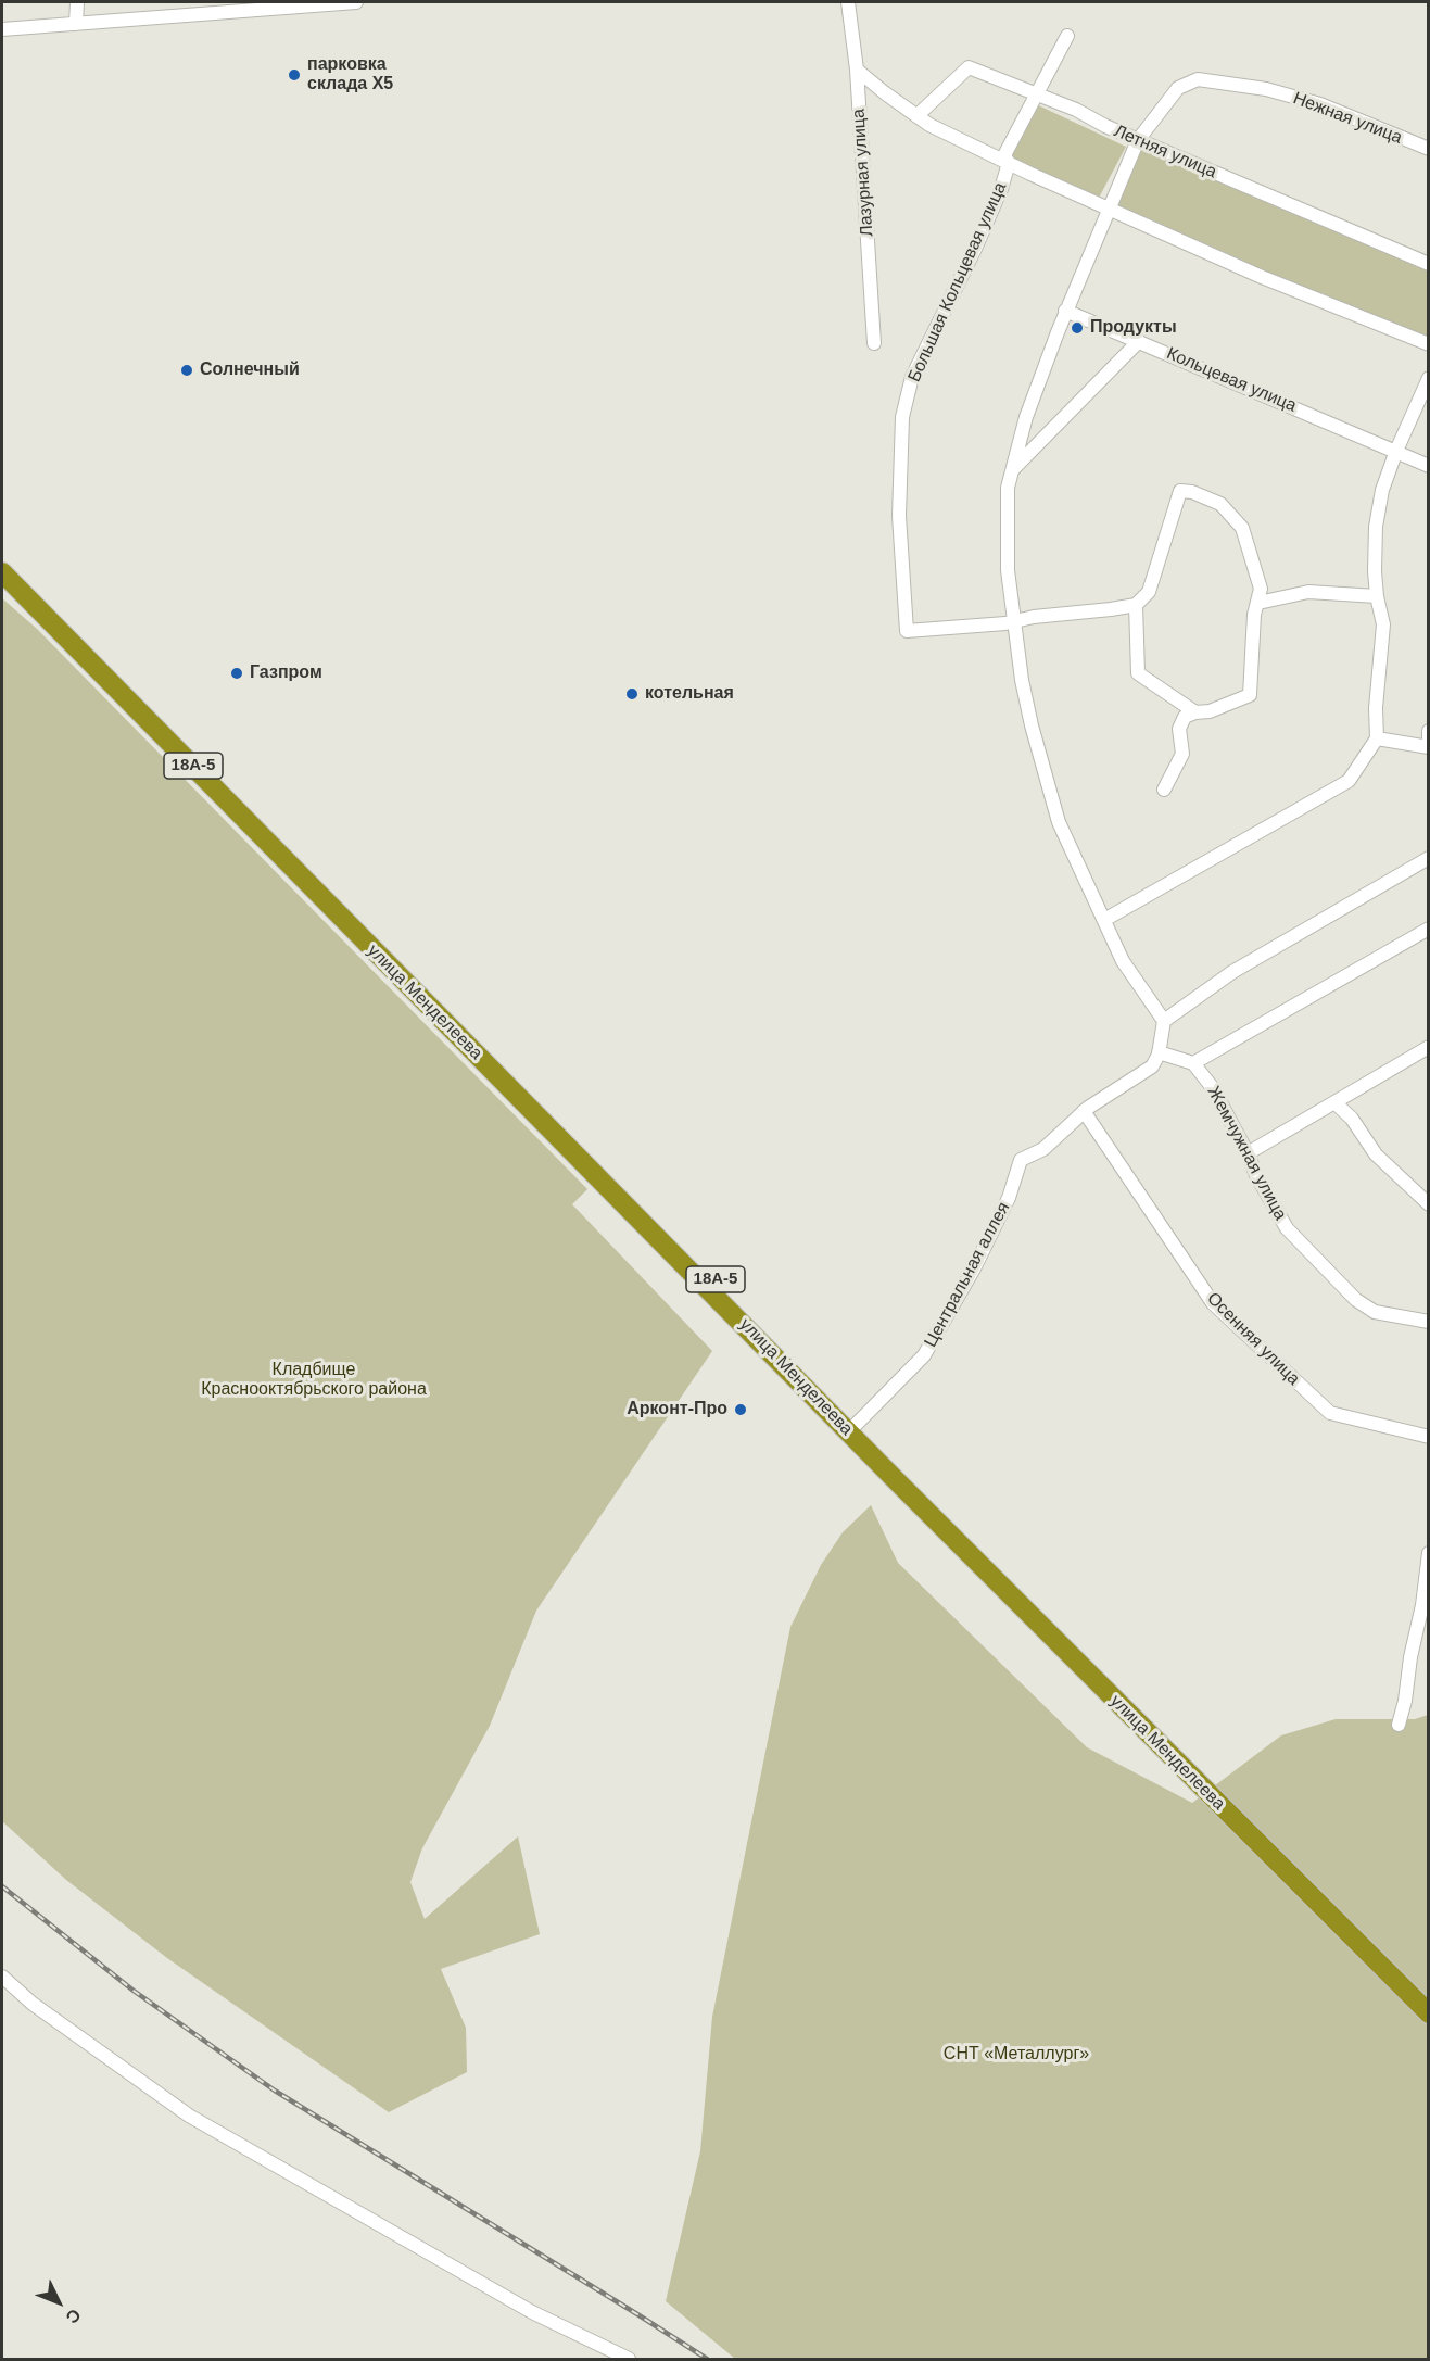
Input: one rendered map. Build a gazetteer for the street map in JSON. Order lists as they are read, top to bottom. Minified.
{"streets":{"highway":["18А-5","улица Менделеева"],"street":["Нежная улица","Летняя улица","Лазурная улица","Большая Кольцевая улица","Кольцевая улица","Жемчужная улица","Центральная аллея","Осенняя улица"]},"crossings":[["Нежная улица","Летняя улица"],["Летняя улица","Большая Кольцевая улица"],["улица Менделеева","Центральная аллея"],["Центральная аллея","Осенняя улица"]],"parks":["Кладбище Краснооктябрьского района","СНТ «Металлург»"],"places":["парковка склада X5","Продукты","Солнечный","Газпром","котельная","Арконт-Про"],"north":"bottom right"}
